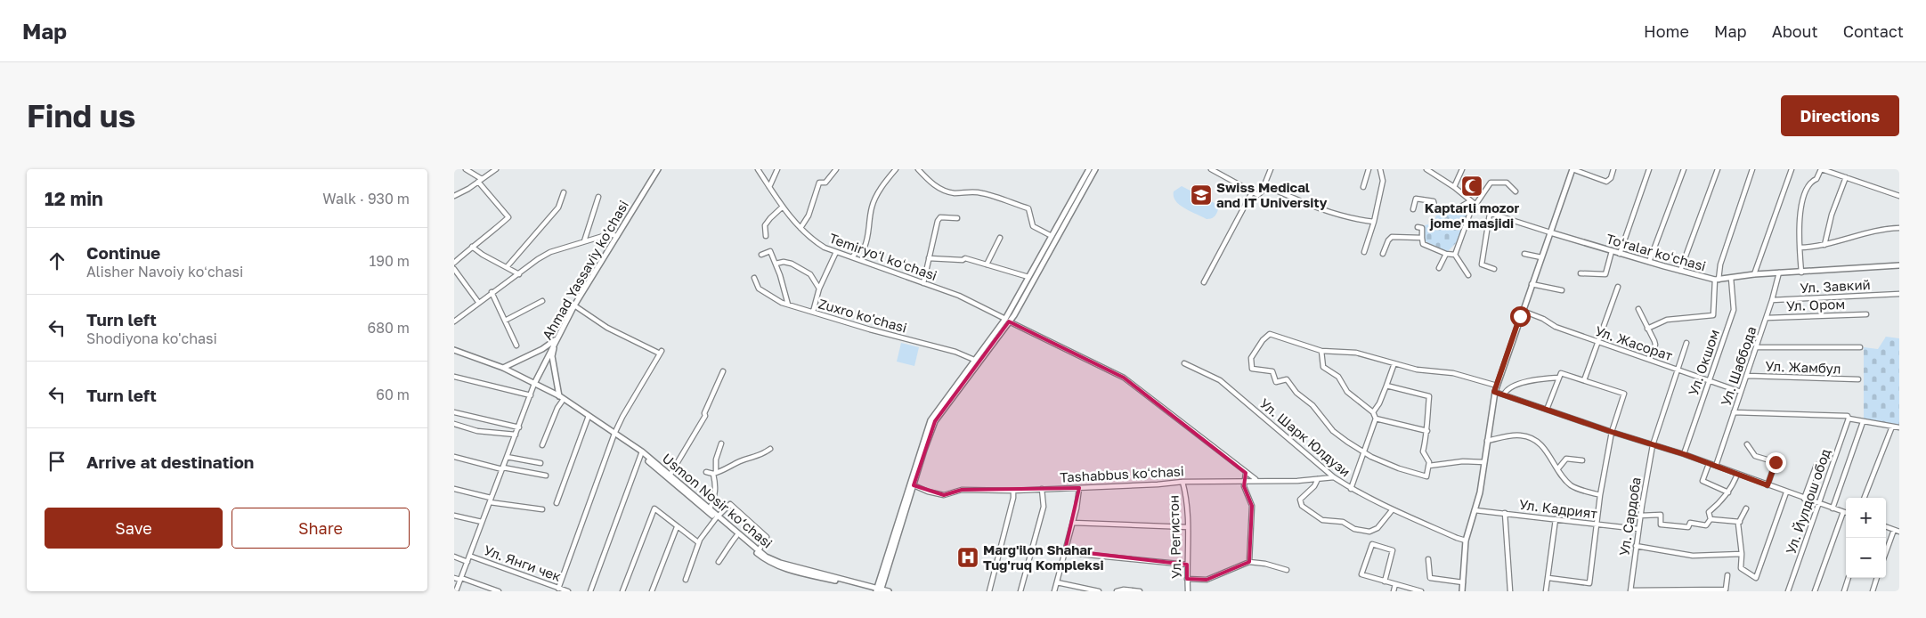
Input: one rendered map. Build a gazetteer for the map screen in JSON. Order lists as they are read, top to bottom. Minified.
{"streets":{"main road":["Toʻralar koʻchasi","Ahmad Yassaviy ko'chasi","Usmon Nosir ko‘chasi"],"street":["Temiryoʻl koʻchasi","Ул. Завкий","Ул. Ором","Zuxro ko'chasi","Ул. Жасорат","Ул. Окшом","Ул. Шаббода","Ул. Жамбул","Ул. Шарк Юлдузи","Tashabbus koʻchasi","Ул. Йулдош обод","Ул. Кадрият","Ул. Сардоба","Ул. Регистон","Ул. Янги чек"]},"crossings":[["Toʻralar koʻchasi","Ул. Окшом"],["Toʻralar koʻchasi","Ул. Шаббода"],["Temiryoʻl koʻchasi","Tashabbus koʻchasi"],["Ahmad Yassaviy ko'chasi","Usmon Nosir ko‘chasi"],["Ул. Завкий","Ул. Шаббода"],["Ул. Ором","Ул. Шаббода"],["Ул. Жасорат","Ул. Окшом"],["Ул. Жасорат","Ул. Шаббода"],["Ул. Жасорат","Ул. Сардоба"],["Ул. Шаббода","Ул. Жамбул"],["Ул. Шарк Юлдузи","Tashabbus koʻchasi"],["Tashabbus koʻchasi","Ул. Регистон"],["Ул. Кадрият","Ул. Сардоба"]],"places":{"mosque":["Kaptarli mozor jome' masjidi"],"school or university":["Swiss Medical and IT University"],"hospital":["Marg'ilon Shahar Tug'ruq Kompleksi"]},"page":{"header":"Map","nav":["Home","Map","About","Contact"],"buttons":["Directions",["Save","Share"]],"title":"Find us","heading":["12 min","Walk · 930 m"],"list":[["Continue","Alisher Navoiy koʻchasi","190 m"],["Turn left","Shodiyona ko'chasi","680 m"],["Turn left","60 m"],"Arrive at destination"],"map_buttons":["+","−"]}}
